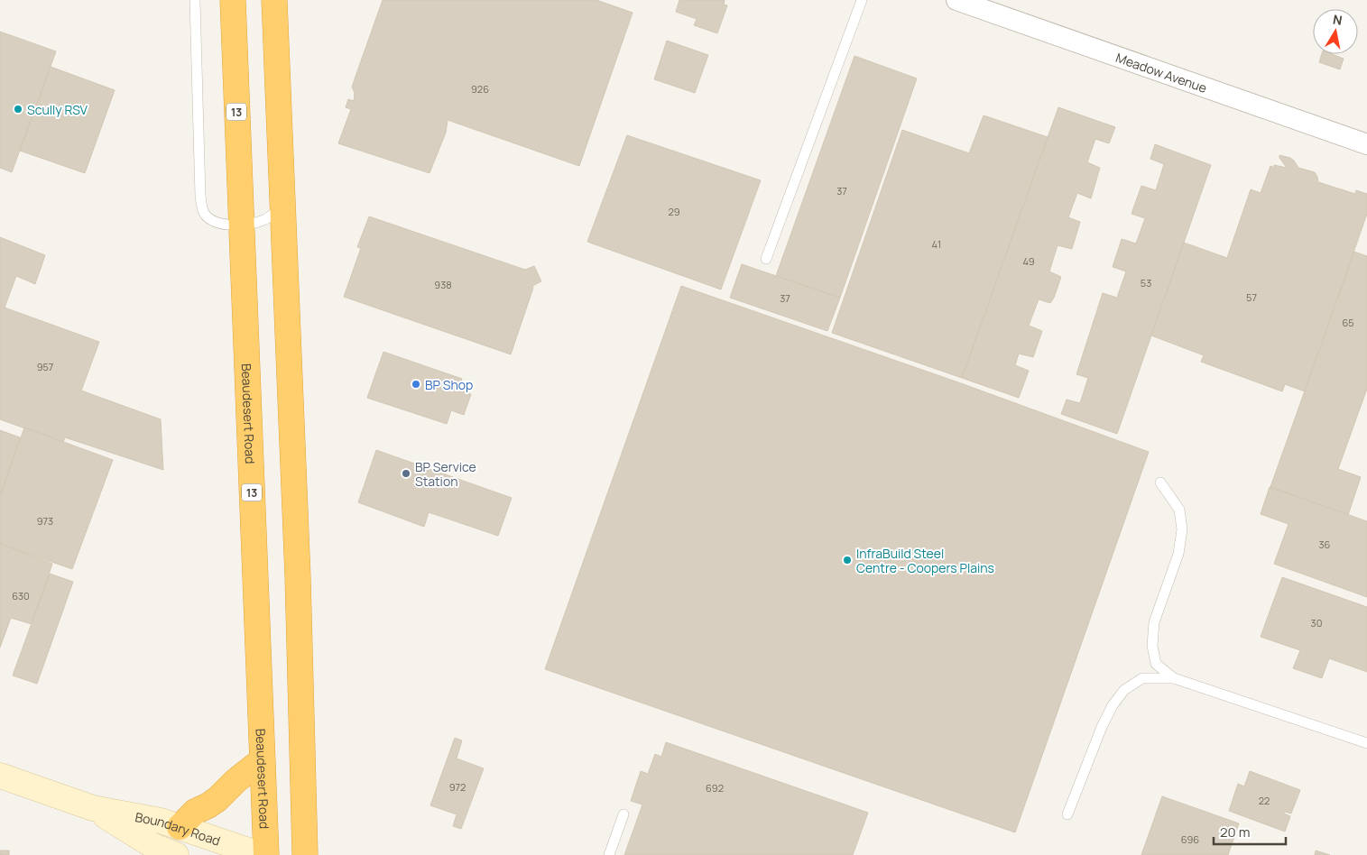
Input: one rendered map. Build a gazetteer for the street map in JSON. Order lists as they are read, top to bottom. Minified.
{"streets":{"highway":["13","Beaudesert Road"],"main road":["Boundary Road"],"street":["Meadow Avenue"]},"places":["Scully RSV","BP Shop","BP Service Station","InfraBuild Steel Centre - Coopers Plains"],"house_numbers":["926","37","29","41","49","53","938","57","37","65","957","973","36","630","30","972","692","22","696"],"scale_bar":"20 m","north":"top"}
